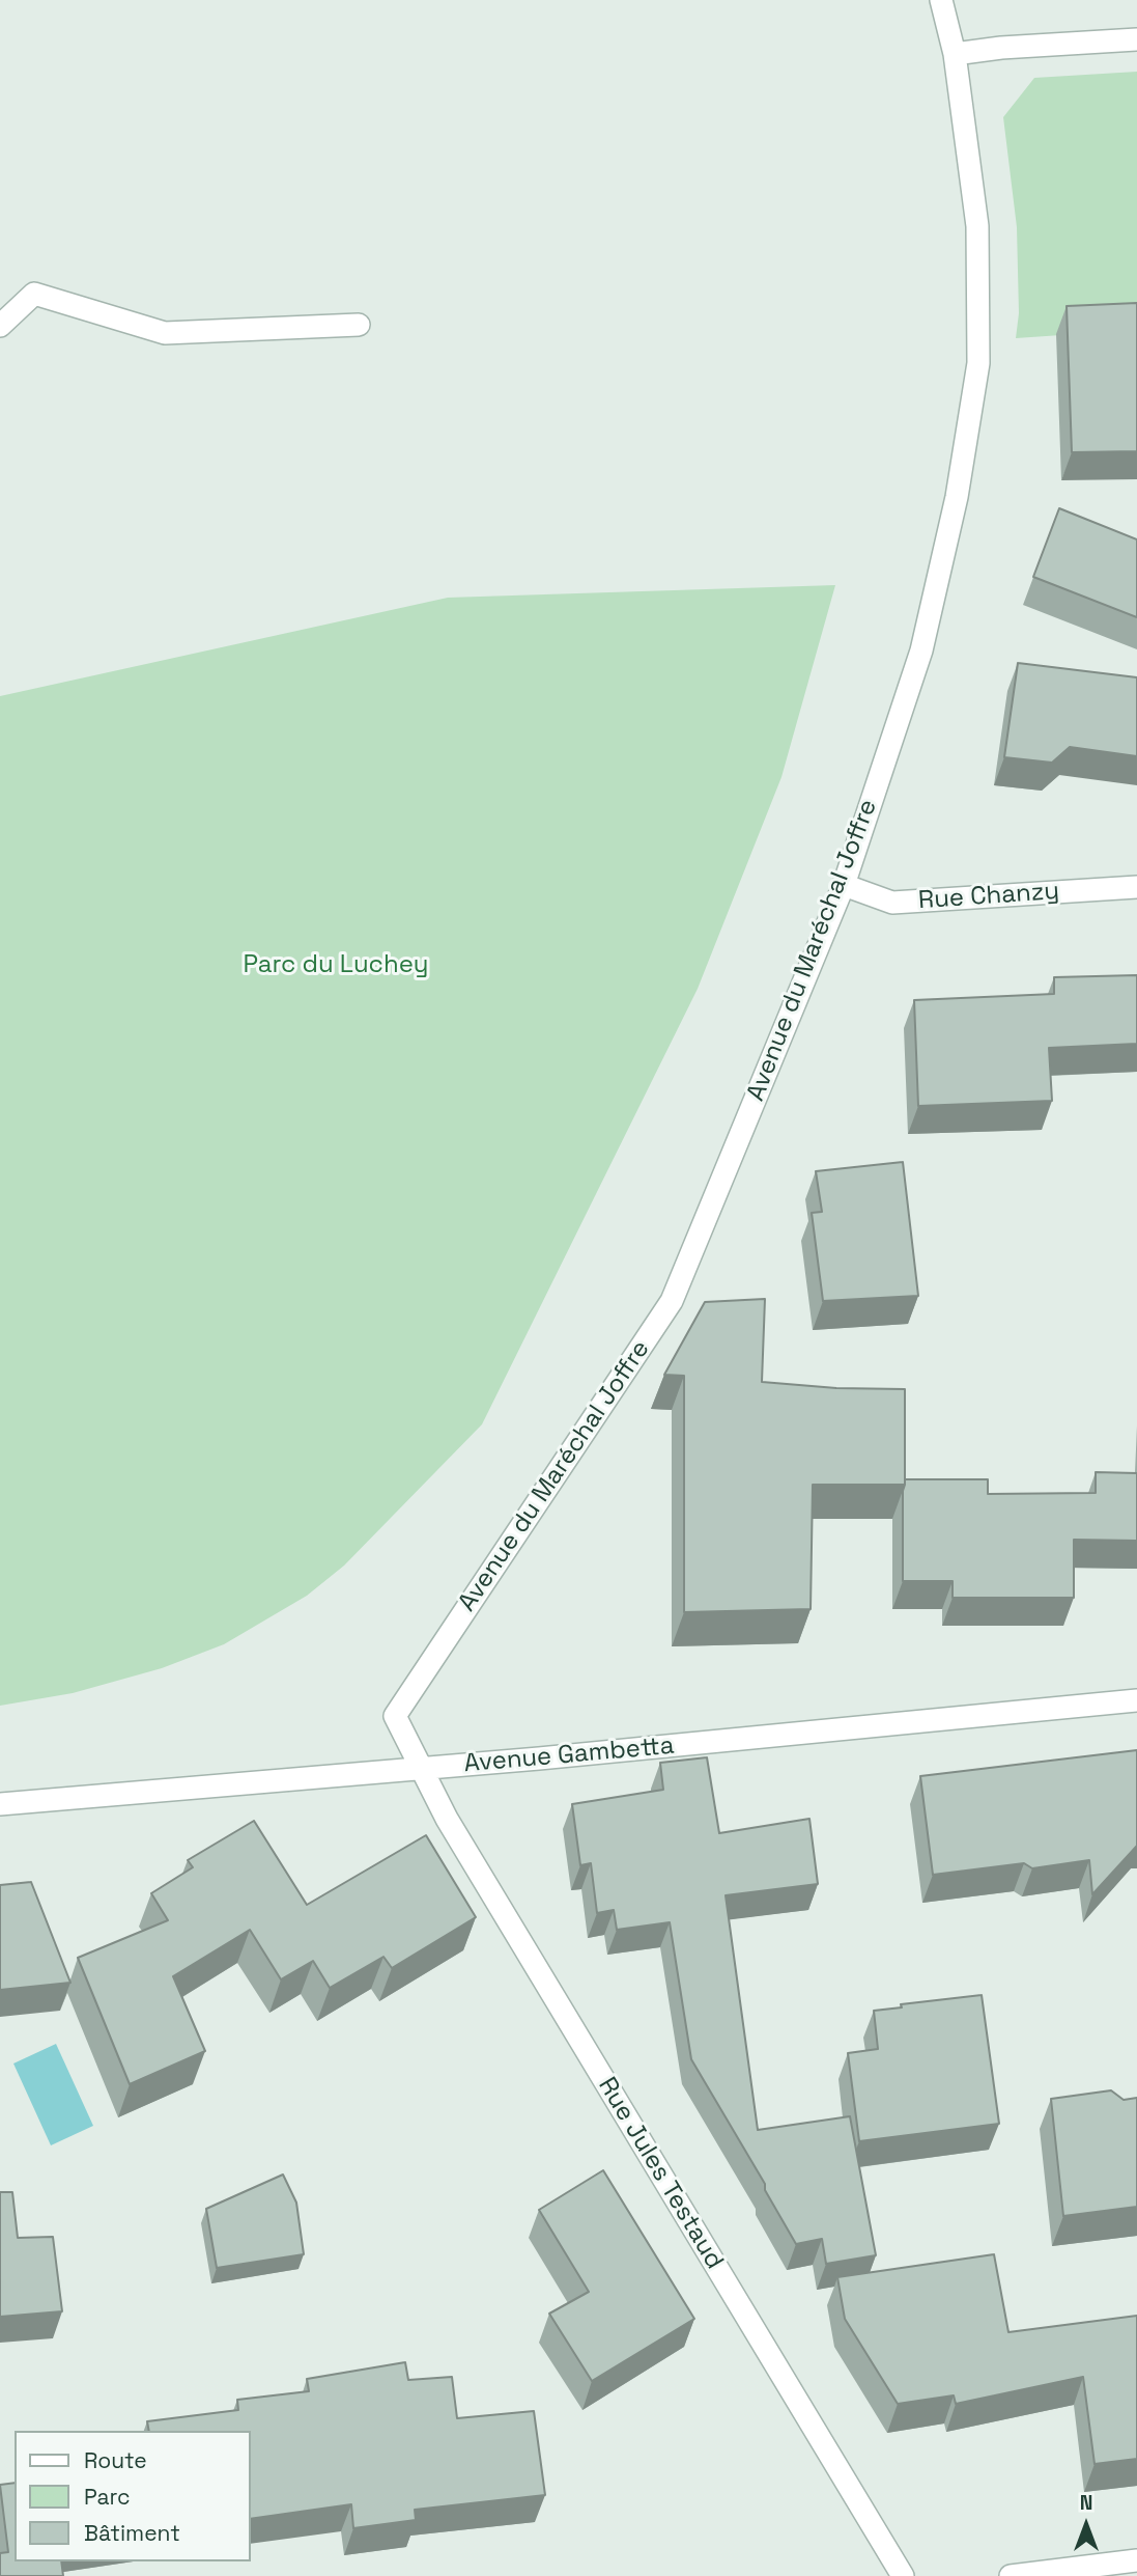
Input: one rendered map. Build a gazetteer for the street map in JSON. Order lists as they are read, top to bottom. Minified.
{"streets":{"street":["Rue Chanzy","Avenue du Maréchal Joffre","Avenue Gambetta","Rue Jules Testaud"]},"crossings":[["Rue Chanzy","Avenue du Maréchal Joffre"],["Avenue du Maréchal Joffre","Avenue Gambetta"],["Avenue du Maréchal Joffre","Rue Jules Testaud"],["Avenue Gambetta","Rue Jules Testaud"]],"parks":["Parc du Luchey"],"legend":["Route","Parc","Bâtiment"],"north":"top"}
